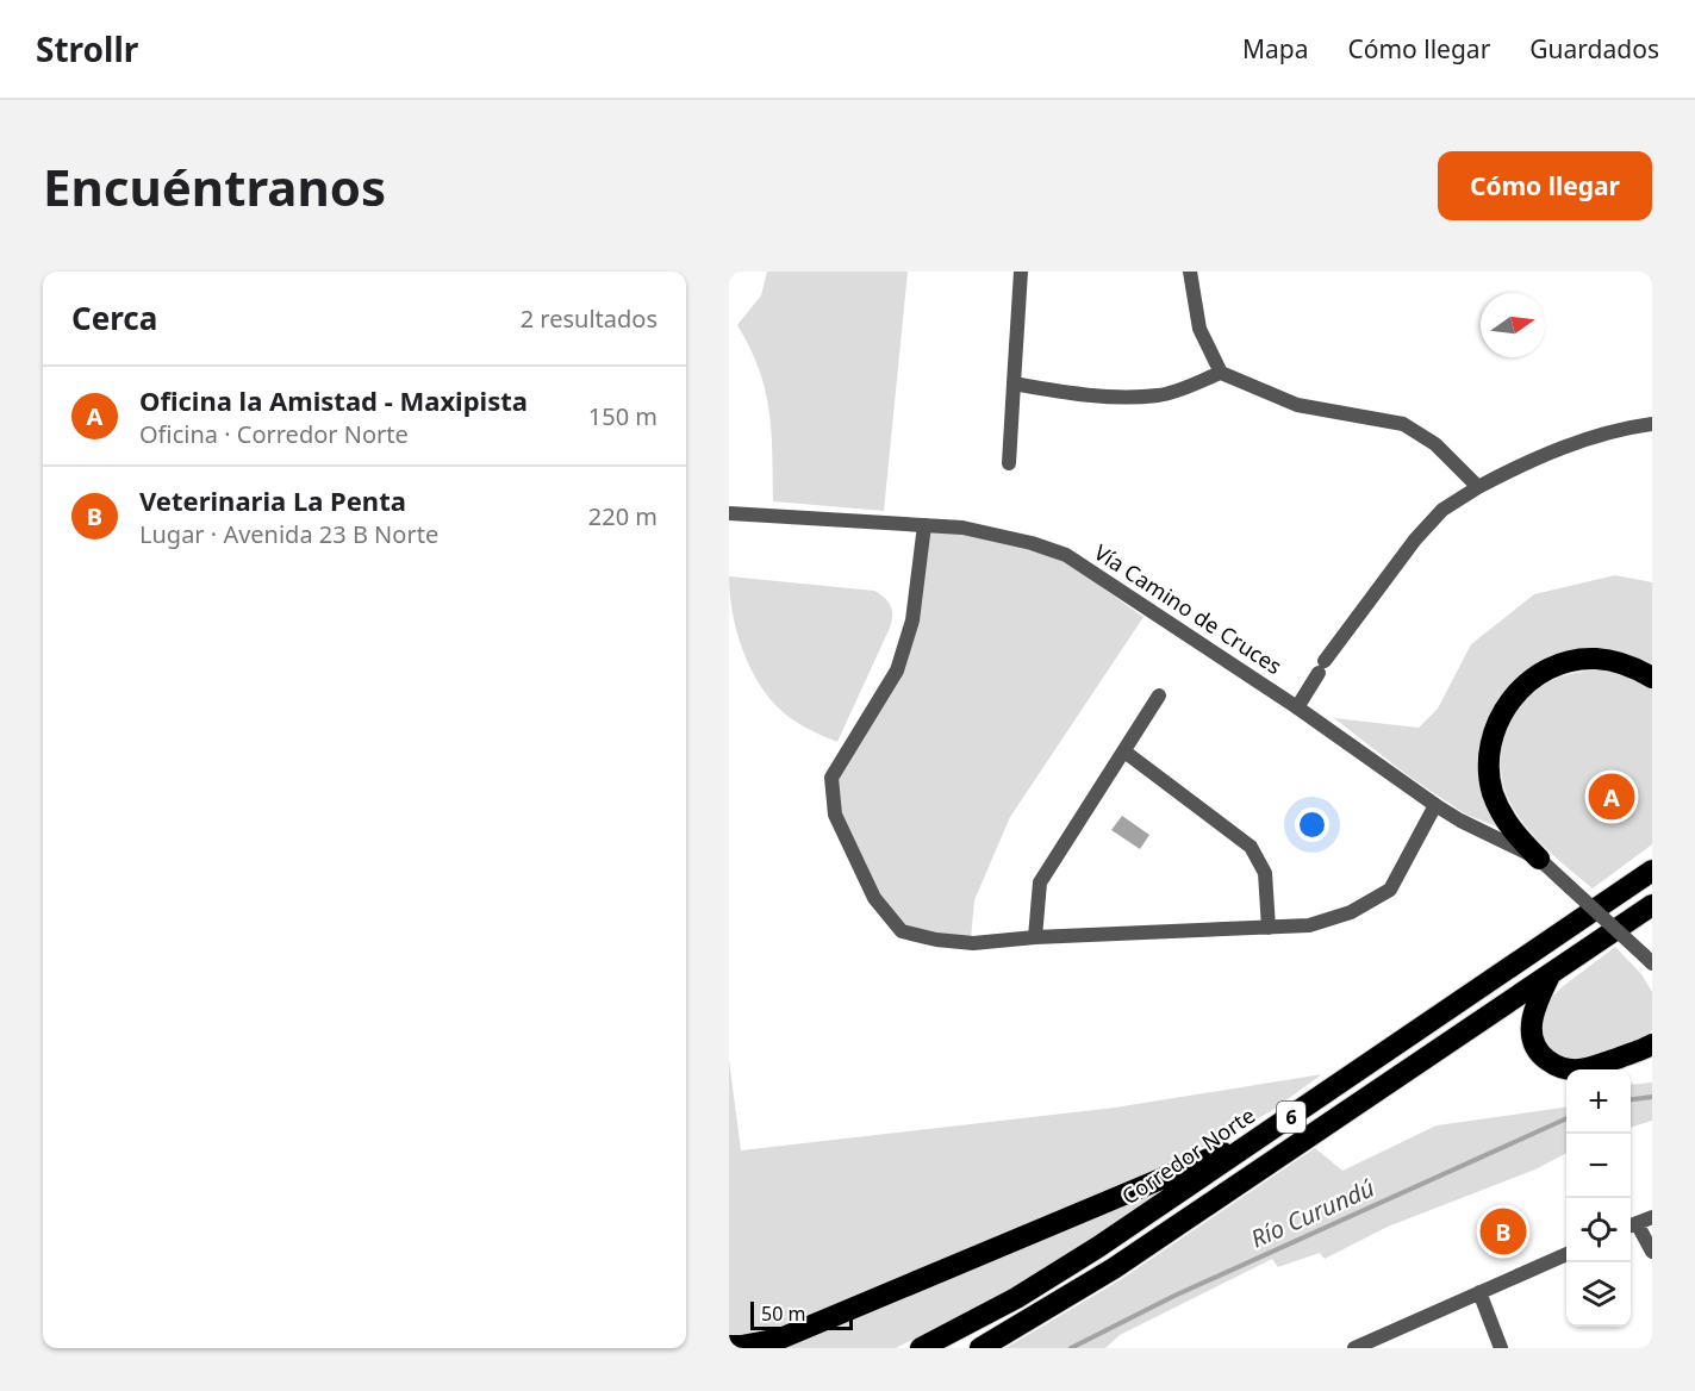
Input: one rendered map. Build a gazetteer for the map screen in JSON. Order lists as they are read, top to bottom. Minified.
{"streets":{"highway":["6","Corredor Norte"],"street":["Vía Camino de Cruces"]},"water":["Río Curundú"],"scale_bar":"50 m","north":"right","page":{"header":"Strollr","nav":["Mapa","Cómo llegar","Guardados"],"buttons":"Cómo llegar","title":"Encuéntranos","heading":["Cerca","2 resultados"],"list":[{"mark":"A","name":"Oficina la Amistad - Maxipista","note":"Oficina · Corredor Norte","value":"150 m"},{"mark":"B","name":"Veterinaria La Penta","note":"Lugar · Avenida 23 B Norte","value":"220 m"}],"pins":["A","B"],"map_buttons":["+","−"],"scale":"50 m"}}
